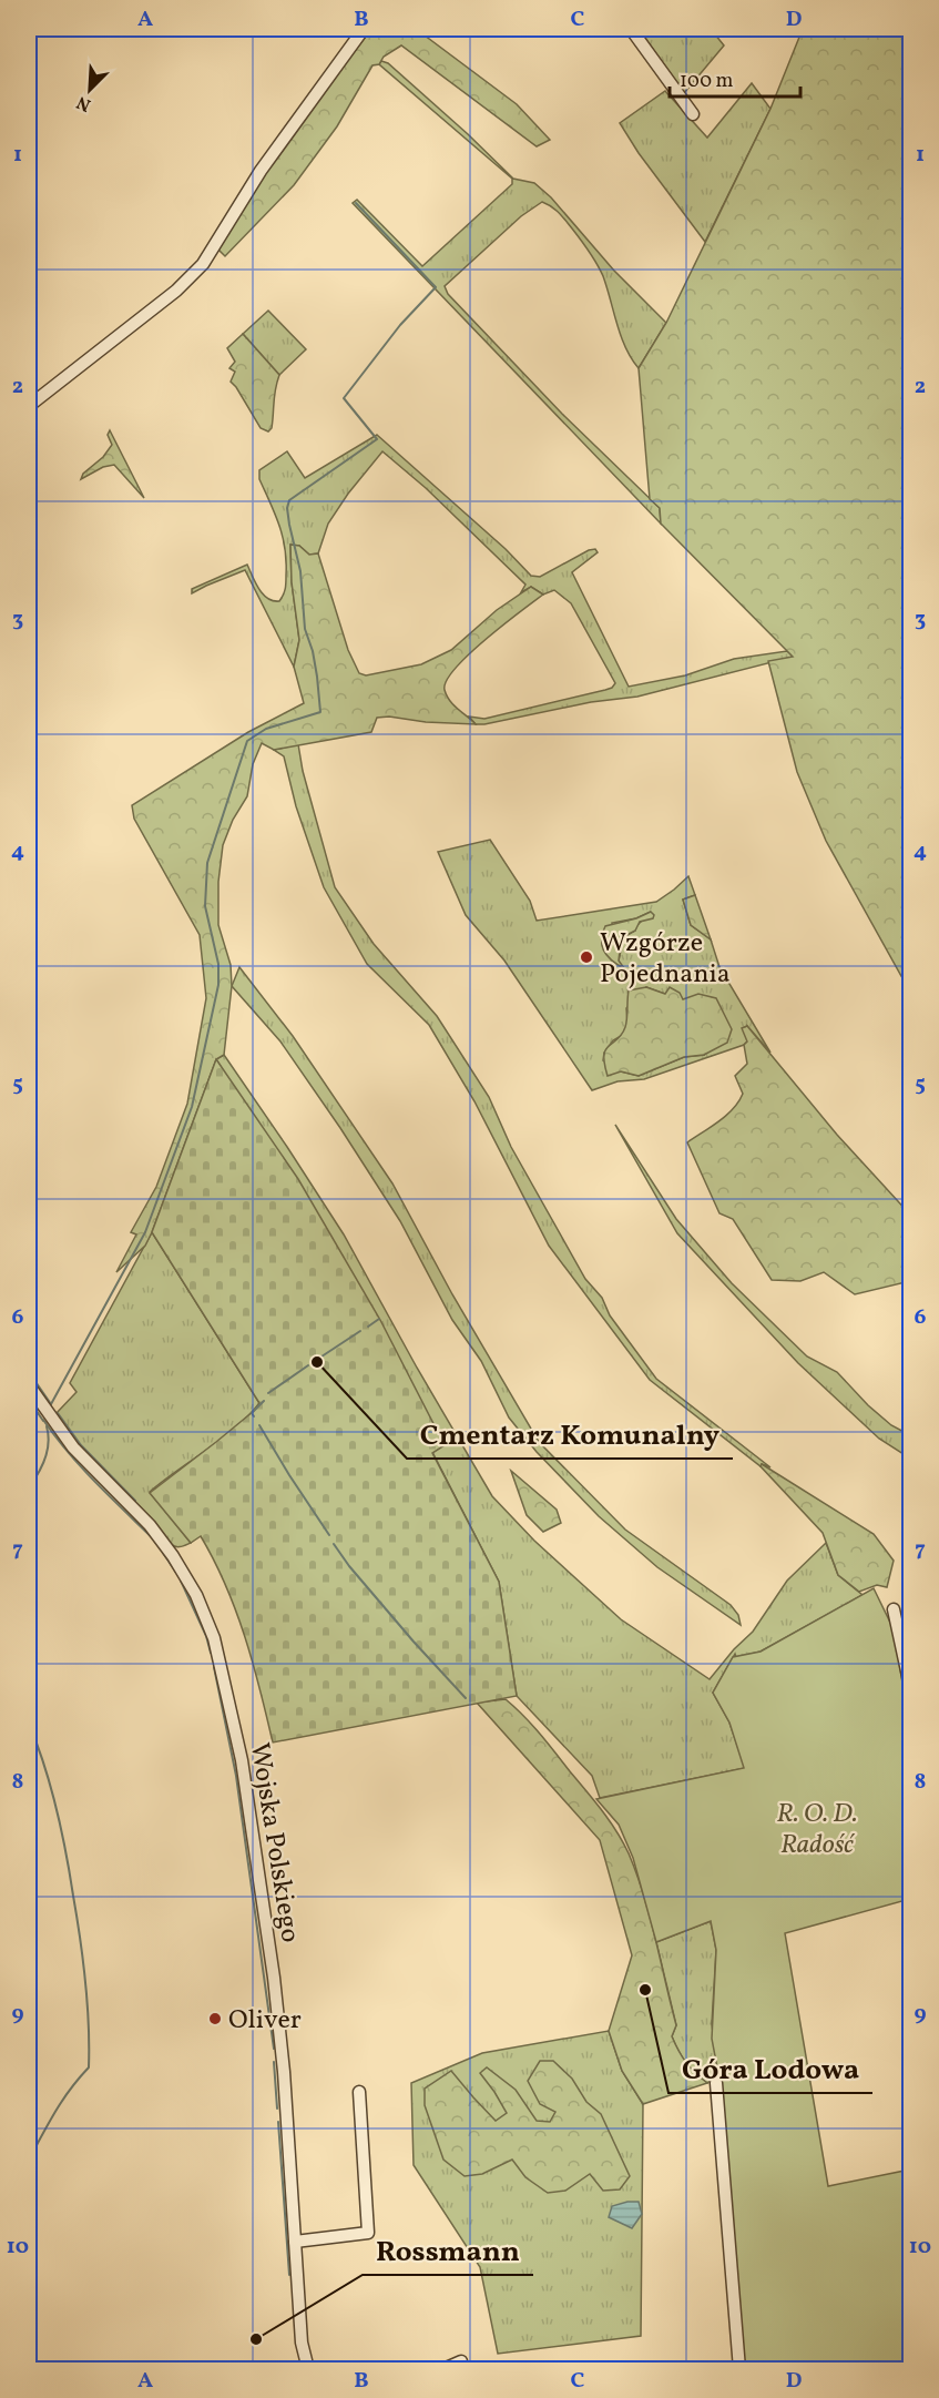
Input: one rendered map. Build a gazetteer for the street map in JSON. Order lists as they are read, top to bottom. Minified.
{"streets":{"street":["Wojska Polskiego"]},"parks":["R. O. D. Radość"],"places":["Wzgórze Pojednania","Cmentarz Komunalny","Góra Lodowa","Oliver","Rossmann"],"scale_bar":"100 m","north":"bottom left","grid":{"columns":["A","B","C","D"],"rows":["1","2","3","4","5","6","7","8","9","10"]}}
